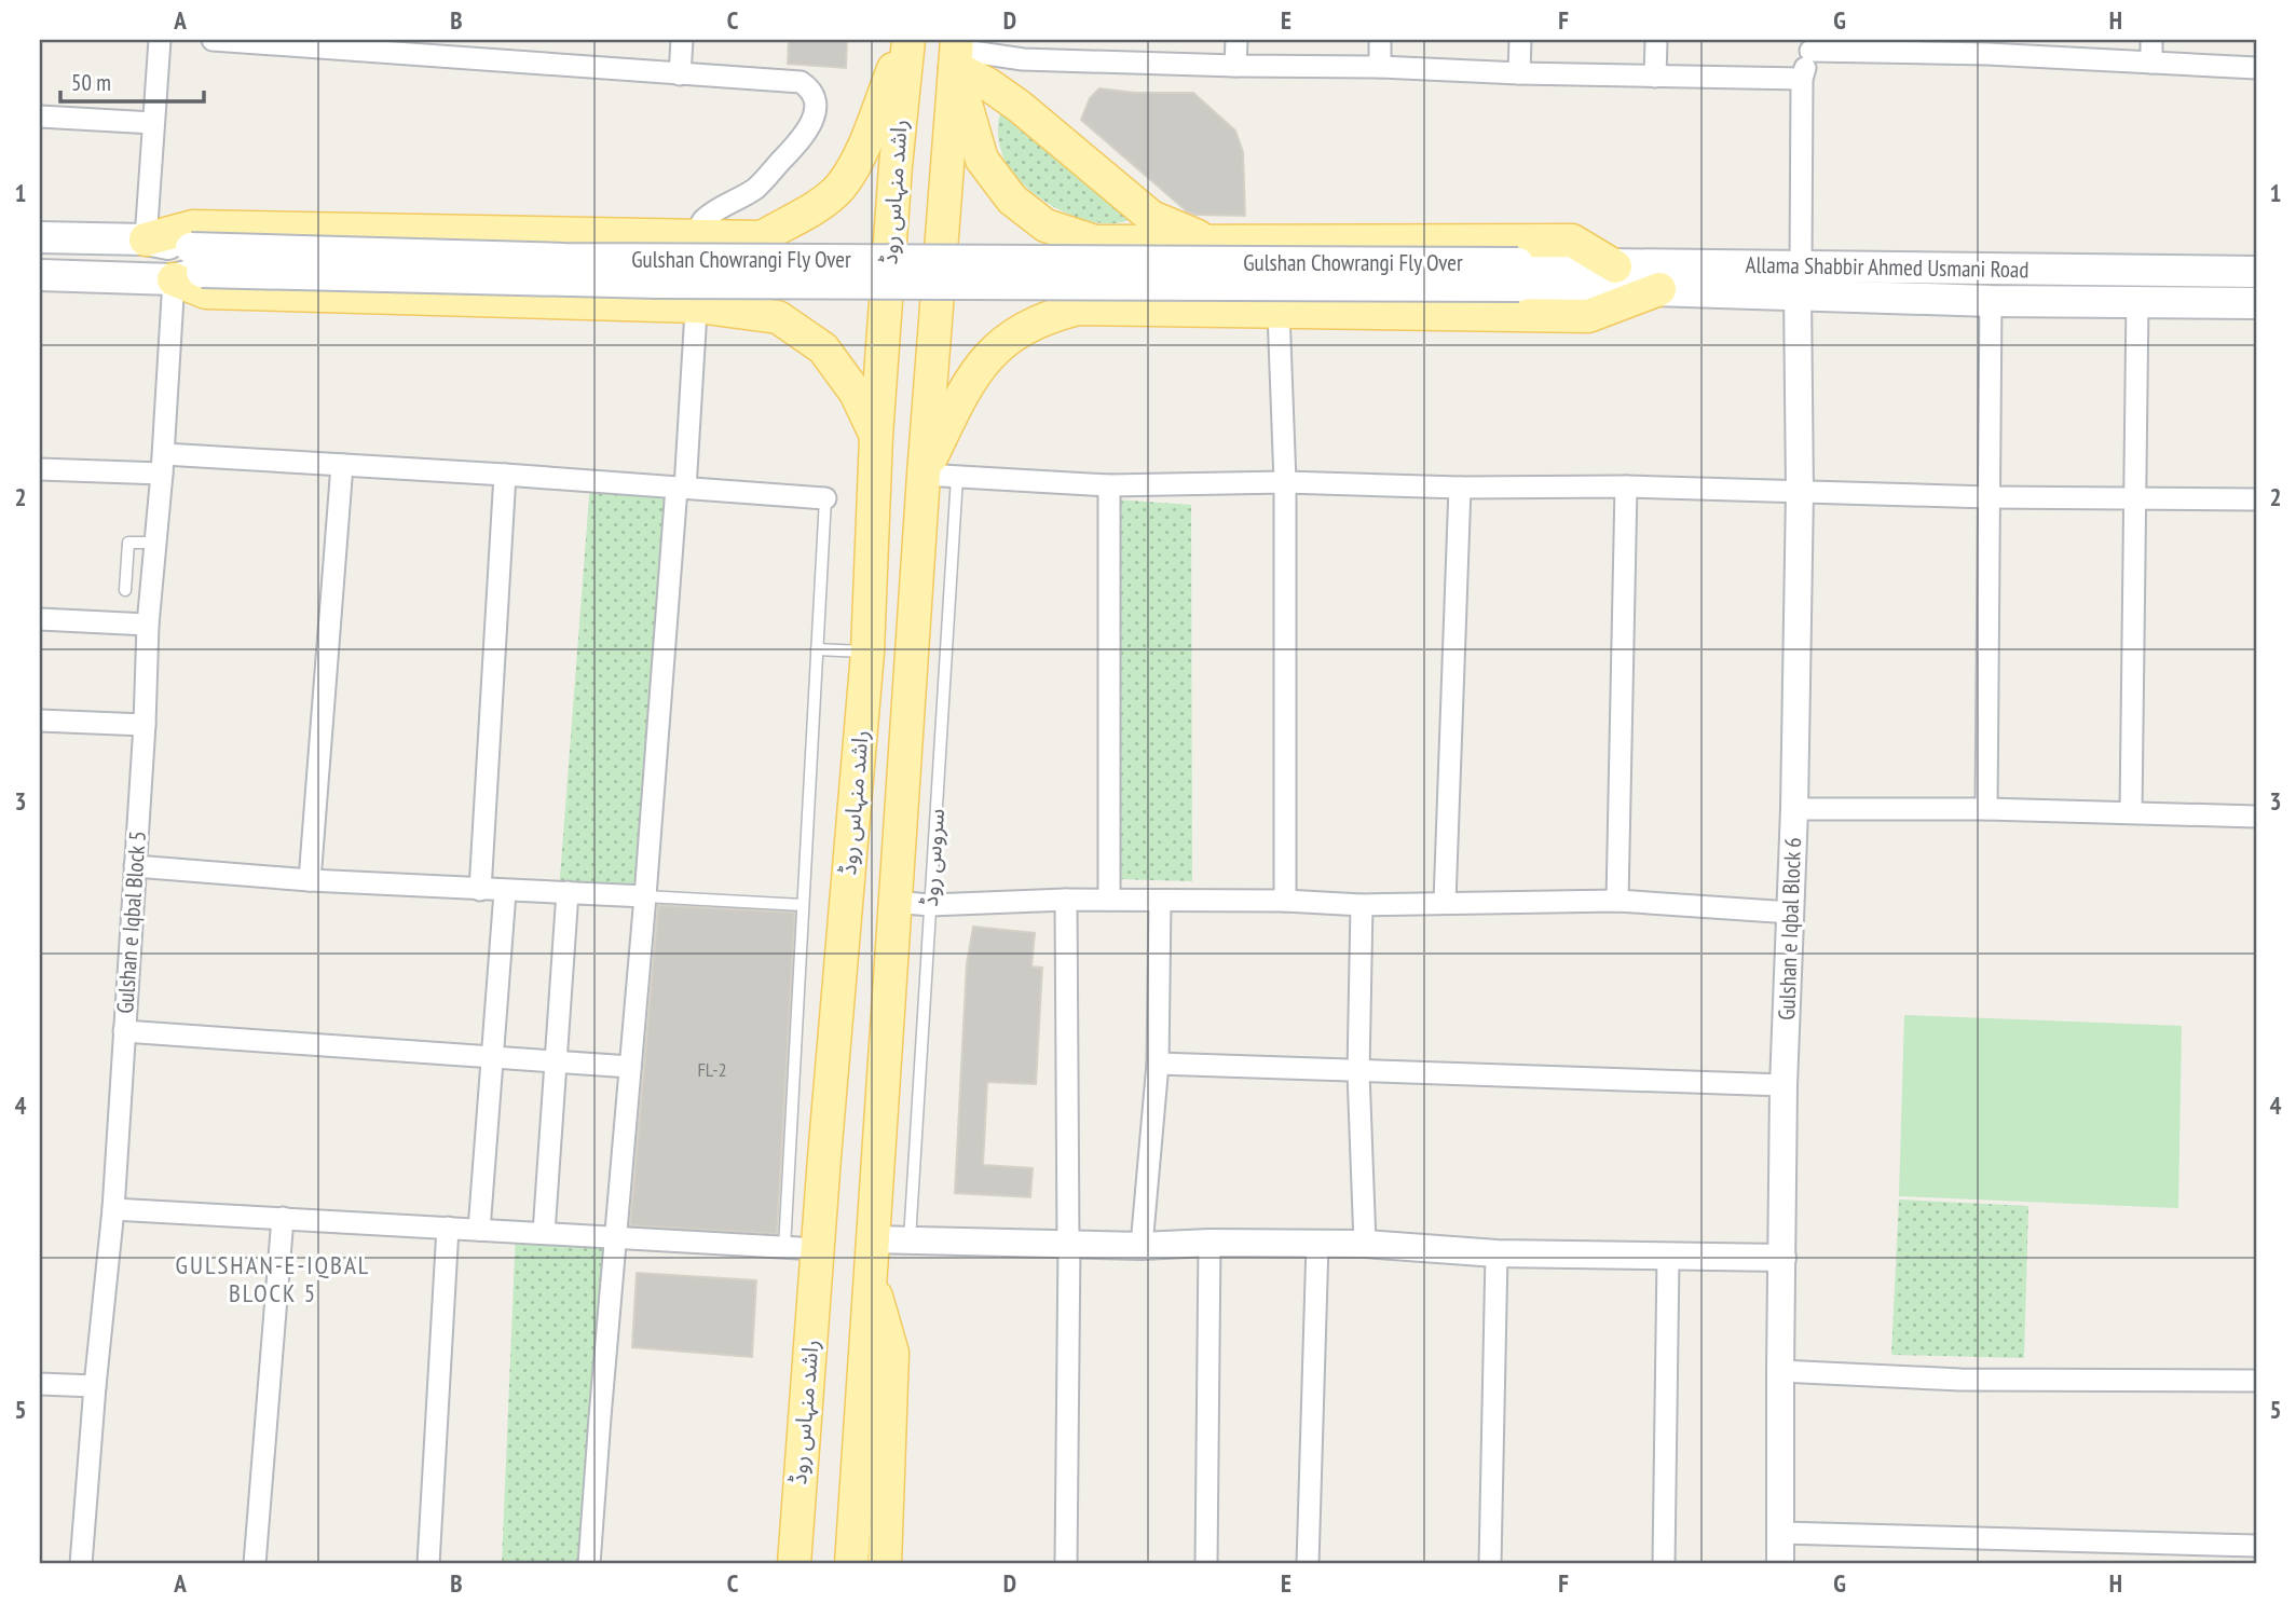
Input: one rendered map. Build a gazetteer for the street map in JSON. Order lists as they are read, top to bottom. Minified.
{"streets":{"main road":["راشد منہاس روڈ","Gulshan Chowrangi Fly Over","Allama Shabbir Ahmed Usmani Road"],"street":["Gulshan e Iqbal Block 5","Gulshan e Iqbal Block 6"],"lane":["سروس روڈ"]},"crossings":[["Gulshan Chowrangi Fly Over","Allama Shabbir Ahmed Usmani Road"],["Gulshan Chowrangi Fly Over","Gulshan e Iqbal Block 5"],["Allama Shabbir Ahmed Usmani Road","Gulshan e Iqbal Block 6"]],"districts":["GULSHAN-E-IQBAL BLOCK 5"],"house_numbers":["FL-2"],"scale_bar":"50 m","grid":{"columns":["A","B","C","D","E","F","G","H"],"rows":["1","2","3","4","5"]}}
